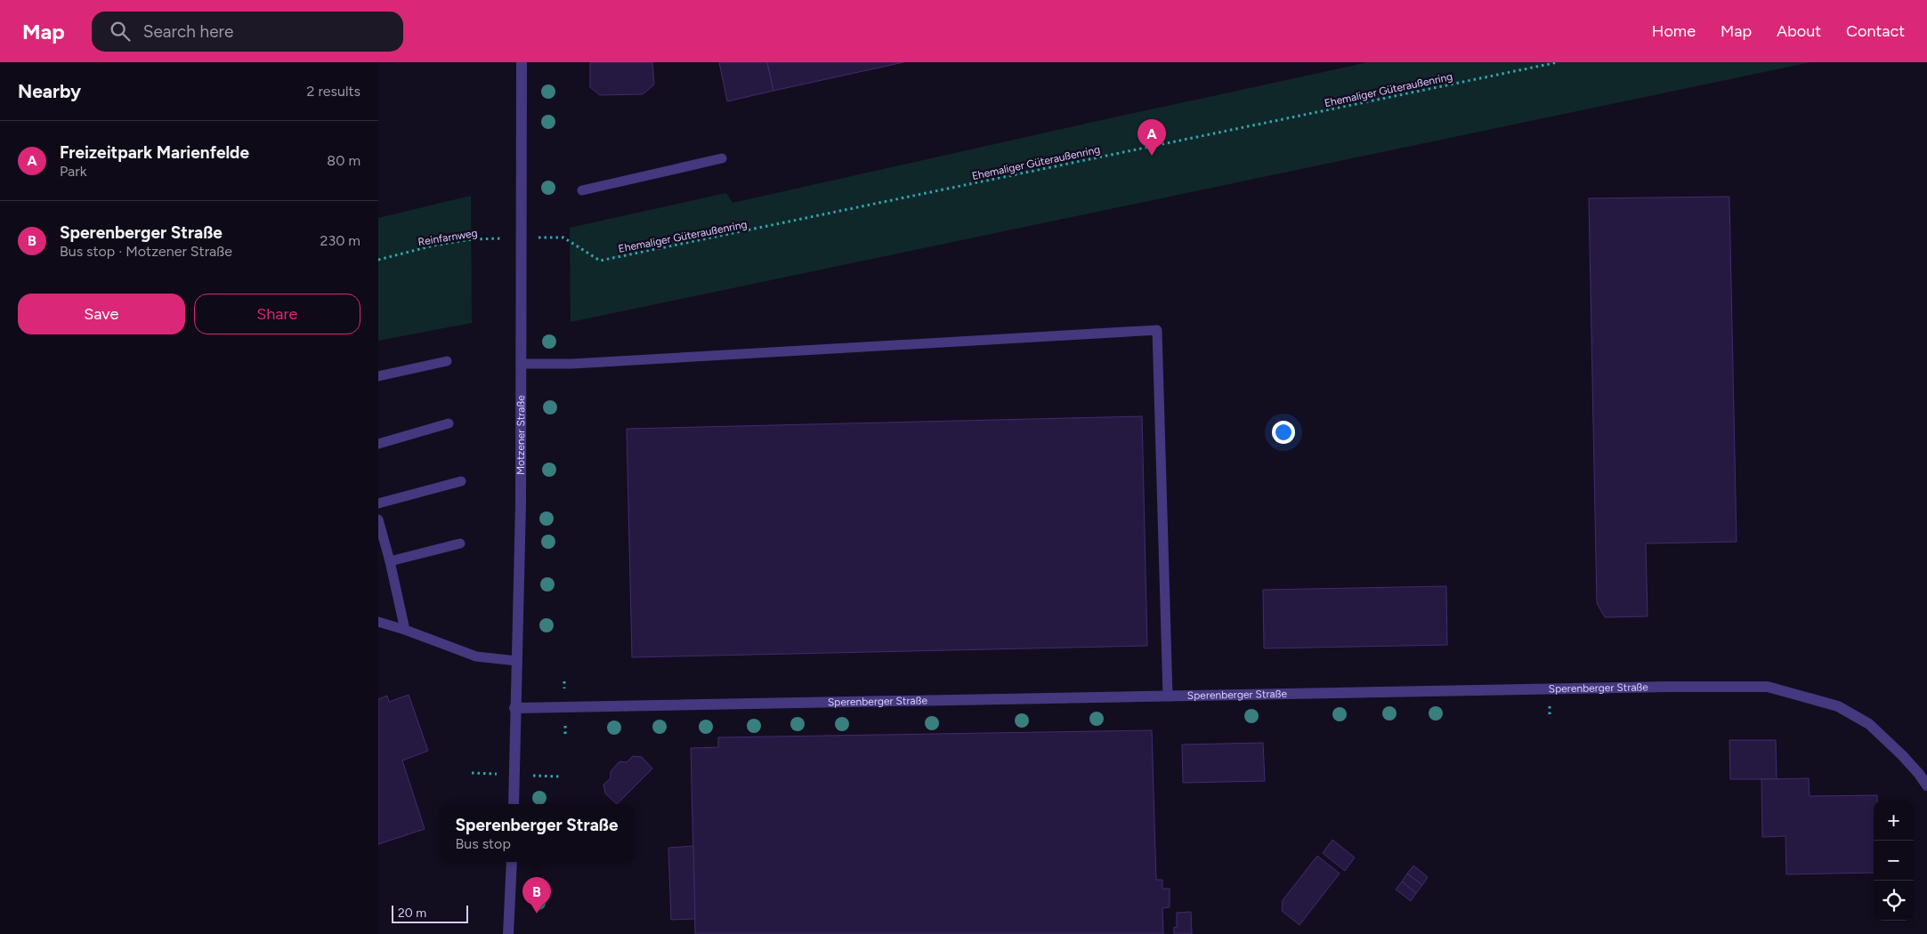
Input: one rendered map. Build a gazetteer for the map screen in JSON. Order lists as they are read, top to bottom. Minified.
{"streets":{"street":["Motzener Straße","Sperenberger Straße"],"path":["Ehemaliger Güteraußenring","Reinfarnweg"]},"crossings":[["Ehemaliger Güteraußenring","Reinfarnweg"],["Ehemaliger Güteraußenring","Motzener Straße"],["Reinfarnweg","Motzener Straße"],["Motzener Straße","Sperenberger Straße"]],"scale_bar":"20 m","page":{"header":"Map","search":"Search here","nav":["Home","Map","About","Contact"],"heading":["Nearby","2 results"],"pins":["A","B"],"list":[{"mark":"A","name":"Freizeitpark Marienfelde","note":"Park","value":"80 m"},{"mark":"B","name":"Sperenberger Straße","note":"Bus stop · Motzener Straße","value":"230 m"}],"buttons":["Save","Share"],"map_buttons":["+","−"],"popup":["Sperenberger Straße","Bus stop"],"scale":"20 m"}}
